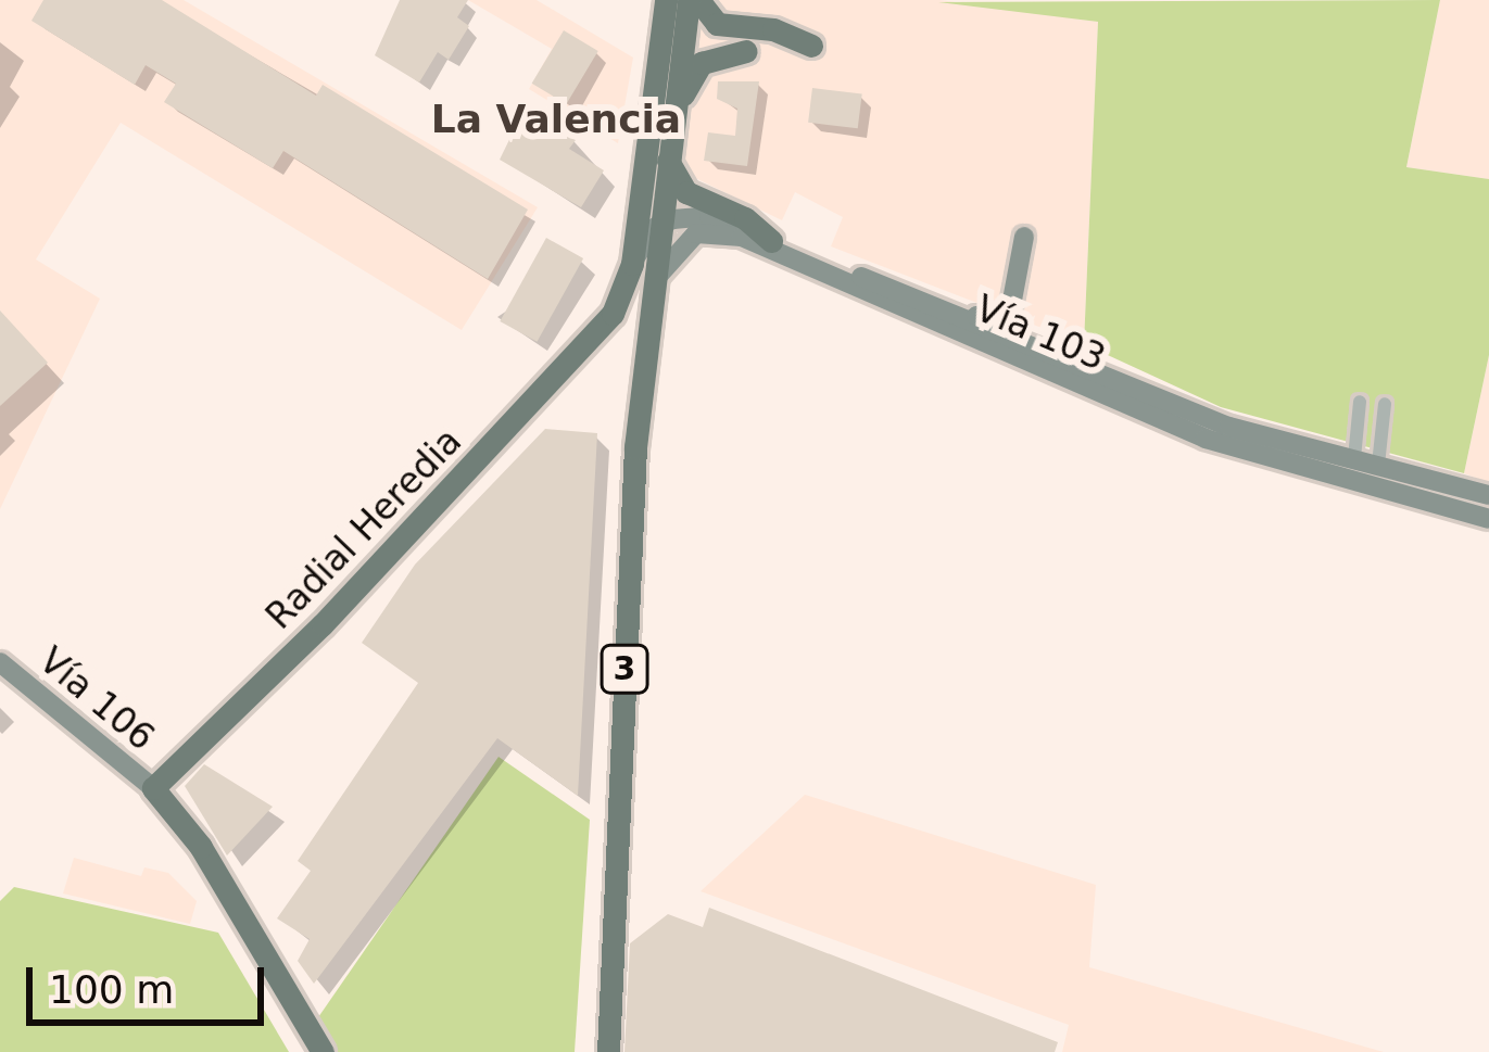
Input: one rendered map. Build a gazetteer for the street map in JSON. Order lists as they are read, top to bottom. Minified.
{"streets":{"main road":["Vía 103","Radial Heredia","3","Vía 106"]},"crossings":[["Vía 103","3"],["Radial Heredia","Vía 106"]],"districts":["La Valencia"],"scale_bar":"100 m"}
